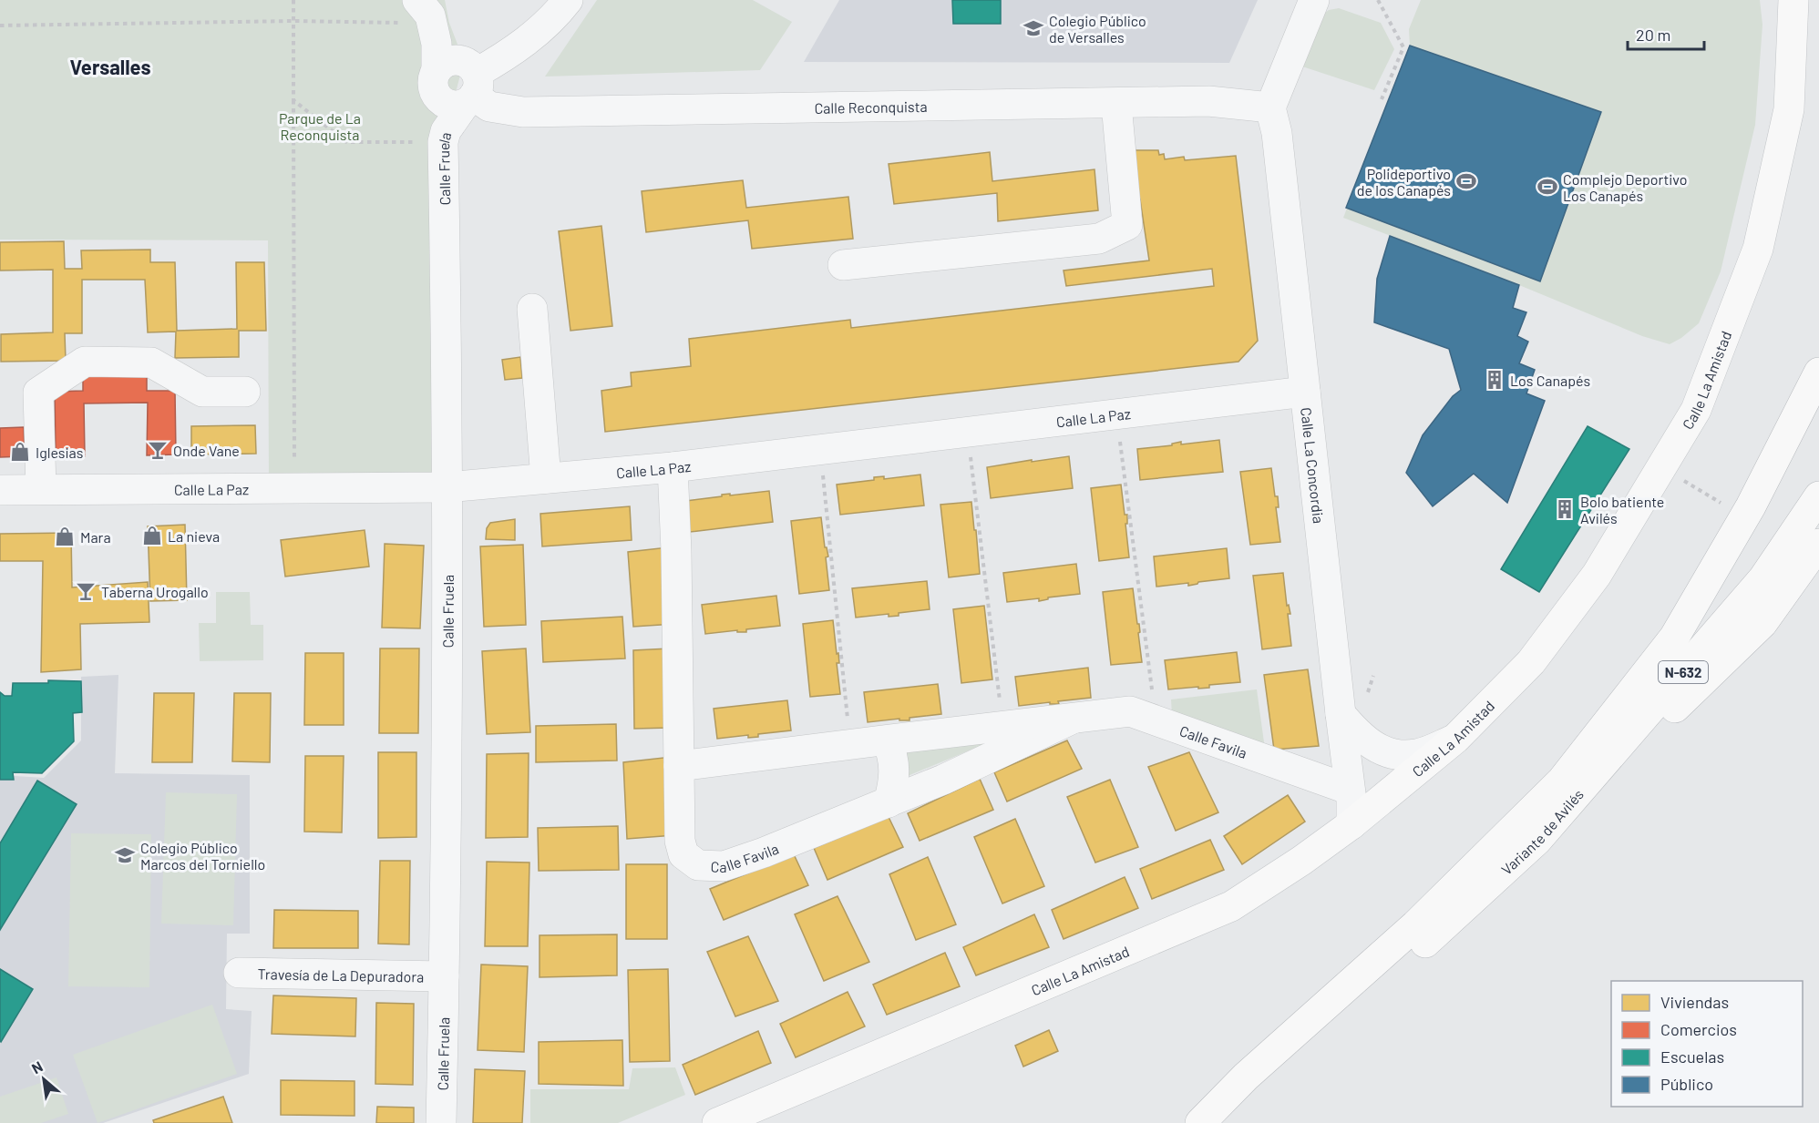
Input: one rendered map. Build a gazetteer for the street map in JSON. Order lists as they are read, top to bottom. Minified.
{"streets":{"main road":["Calle La Amistad","N-632","Variante de Avilés"],"street":["Calle Reconquista","Calle Fruela","Calle La Paz","Calle La Concordia","Calle Favila","Travesía de La Depuradora"]},"crossings":[["Calle Reconquista","Calle Fruela"],["Calle Reconquista","Calle La Concordia"],["Calle Fruela","Calle La Paz"],["Calle Fruela","Travesía de La Depuradora"],["Calle La Amistad","Calle La Concordia"],["Calle La Paz","Calle La Concordia"],["Calle La Paz","Calle Favila"],["Calle La Concordia","Calle Favila"]],"districts":["Versalles"],"parks":["Parque de La Reconquista"],"places":{"school or university":["Colegio Público de Versalles","Colegio Público Marcos del Torniello"],"sports":["Polideportivo de los Canapés","Complejo Deportivo Los Canapés"],"building":["Los Canapés","Bolo batiente Avilés"],"bar":["Onde Vane","Taberna Urogallo"],"shop":["Iglesias","La nieva","Mara"]},"legend":["Viviendas","Comercios","Escuelas","Público"],"scale_bar":"20 m","north":"top left"}
